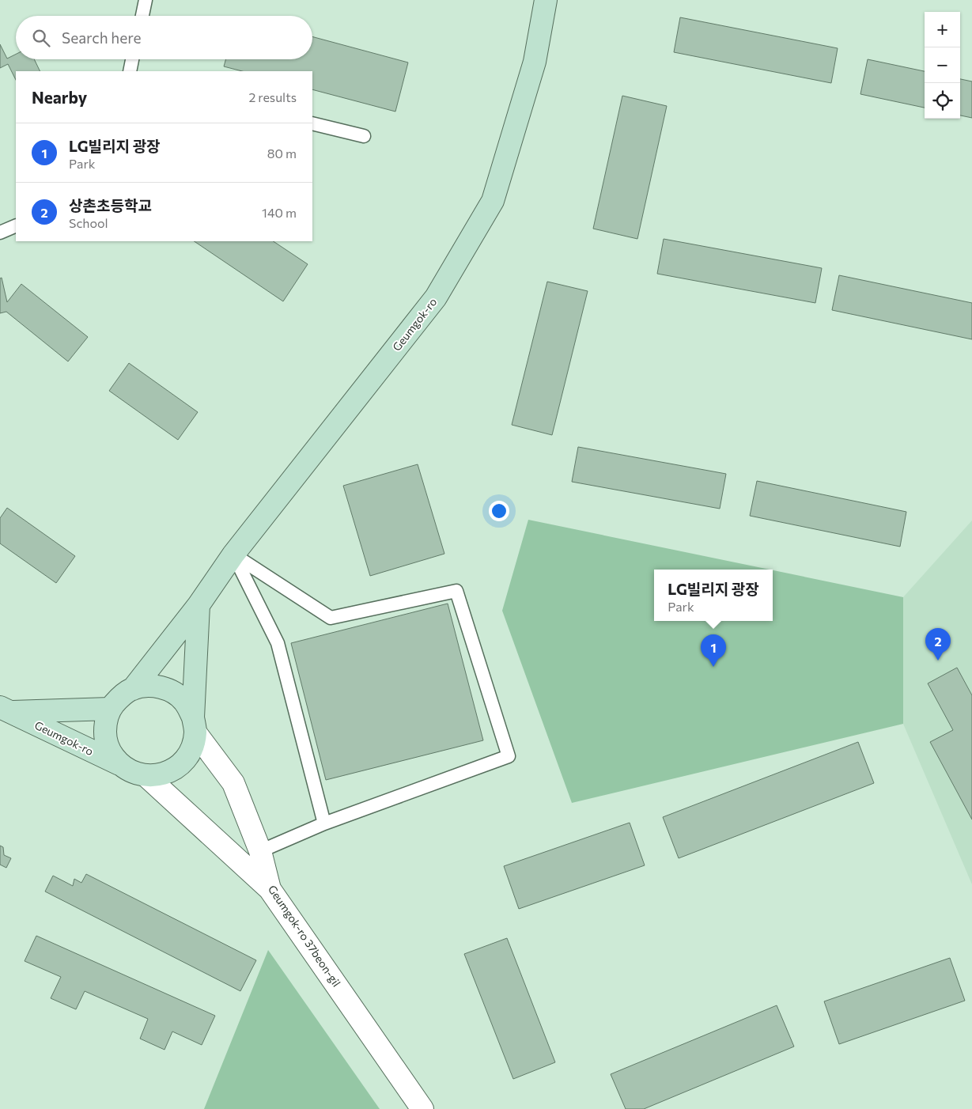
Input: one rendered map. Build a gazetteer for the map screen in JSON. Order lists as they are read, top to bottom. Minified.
{"streets":{"main road":["Geumgok-ro"],"street":["Geumgok-ro 37beon-gil"]},"crossings":[["Geumgok-ro","Geumgok-ro 37beon-gil"]],"page":{"map_buttons":["+","−"],"search":"Search here","heading":["Nearby","2 results"],"list":[{"mark":"1","name":"LG빌리지 광장","note":"Park","value":"80 m"},{"mark":"2","name":"상촌초등학교","note":"School","value":"140 m"}],"popup":["LG빌리지 광장","Park"],"pins":["2","1"]}}
